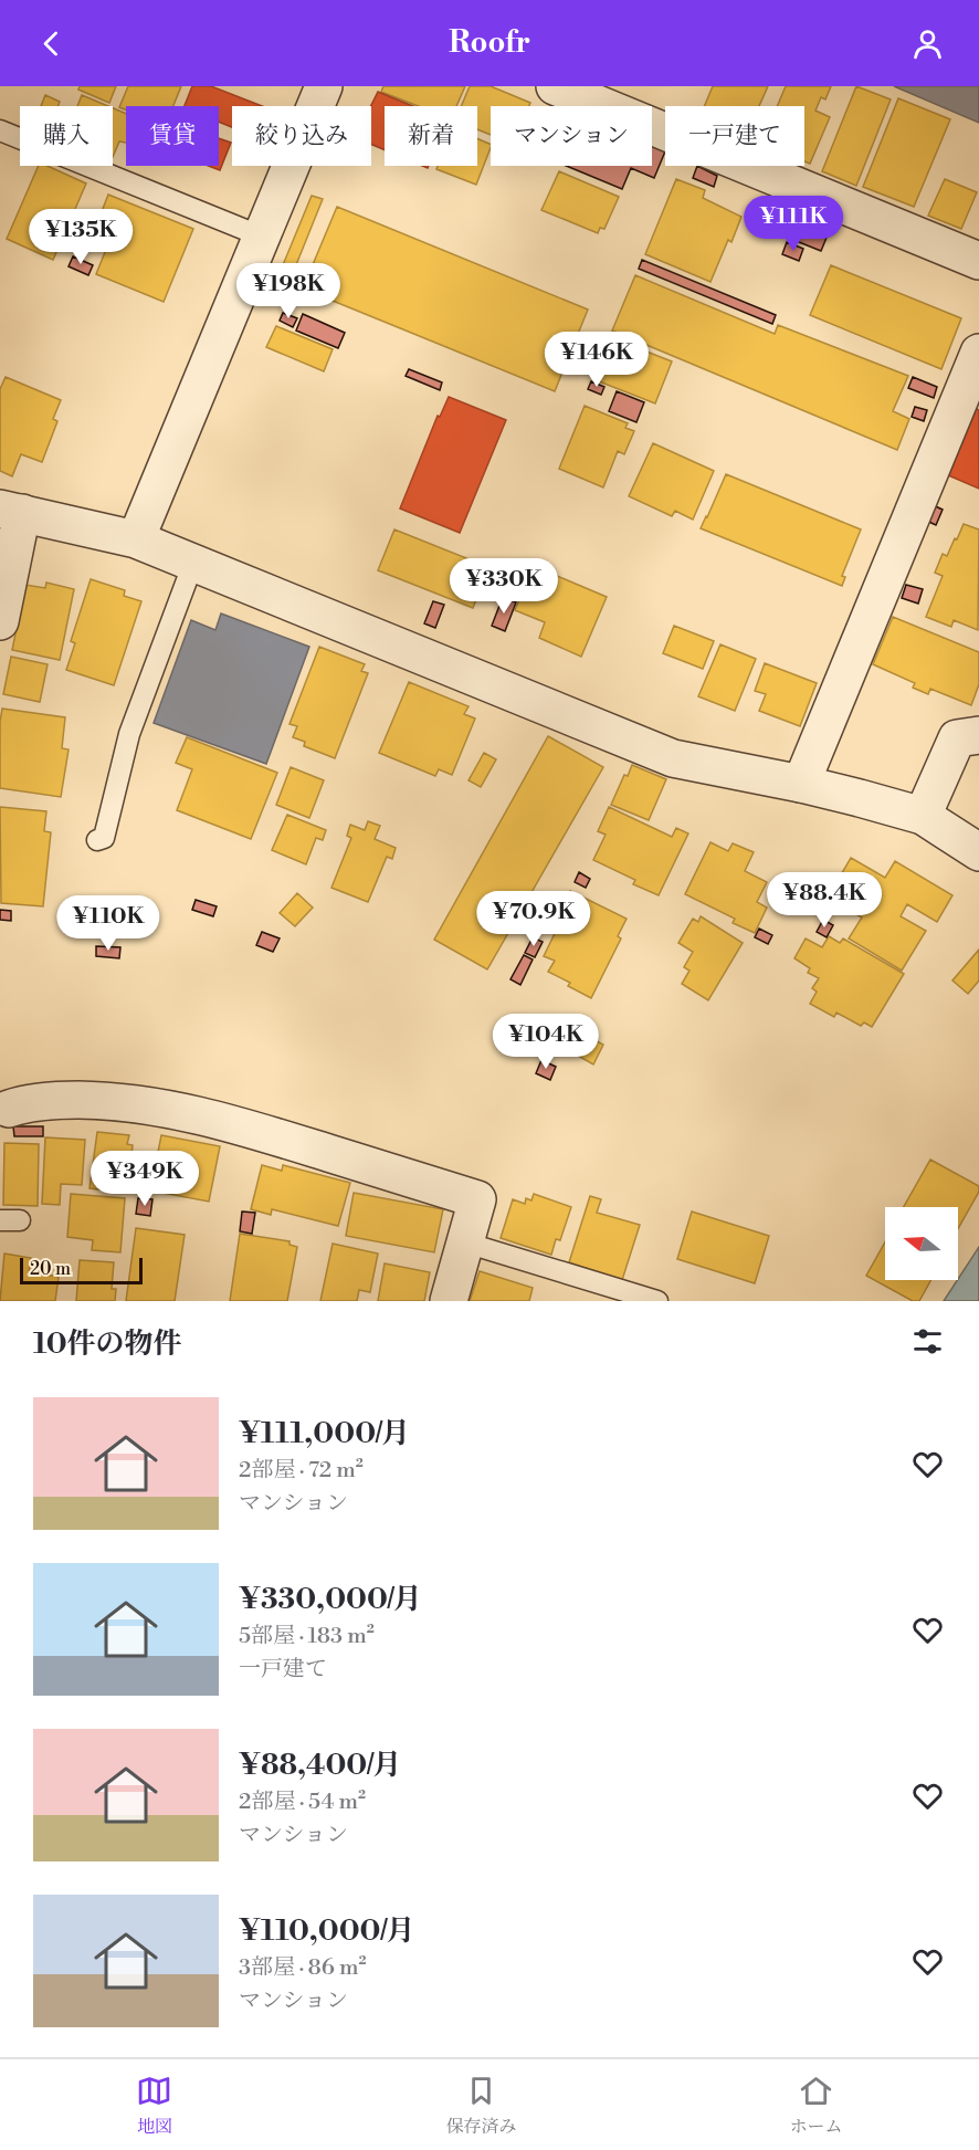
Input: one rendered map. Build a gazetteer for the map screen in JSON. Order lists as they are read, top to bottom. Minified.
{"scale_bar":"20 m","north":"left","page":{"header":"Roofr","chip":["購入","賃貸","絞り込み","新着","マンション","一戸建て"],"price":["¥111K","¥135K","¥198K","¥146K","¥330K","¥88.4K","¥70.9K","¥110K","¥104K","¥349K"],"scale":"20 m","heading":"10件の物件","list":[{"name":"¥111,000/月","note":"2部屋 · 72 m² · マンション"},{"name":"¥330,000/月","note":"5部屋 · 183 m² · 一戸建て"},{"name":"¥88,400/月","note":"2部屋 · 54 m² · マンション"},{"name":"¥110,000/月","note":"3部屋 · 86 m² · マンション"}],"tabs":["地図","保存済み","ホーム"]}}
